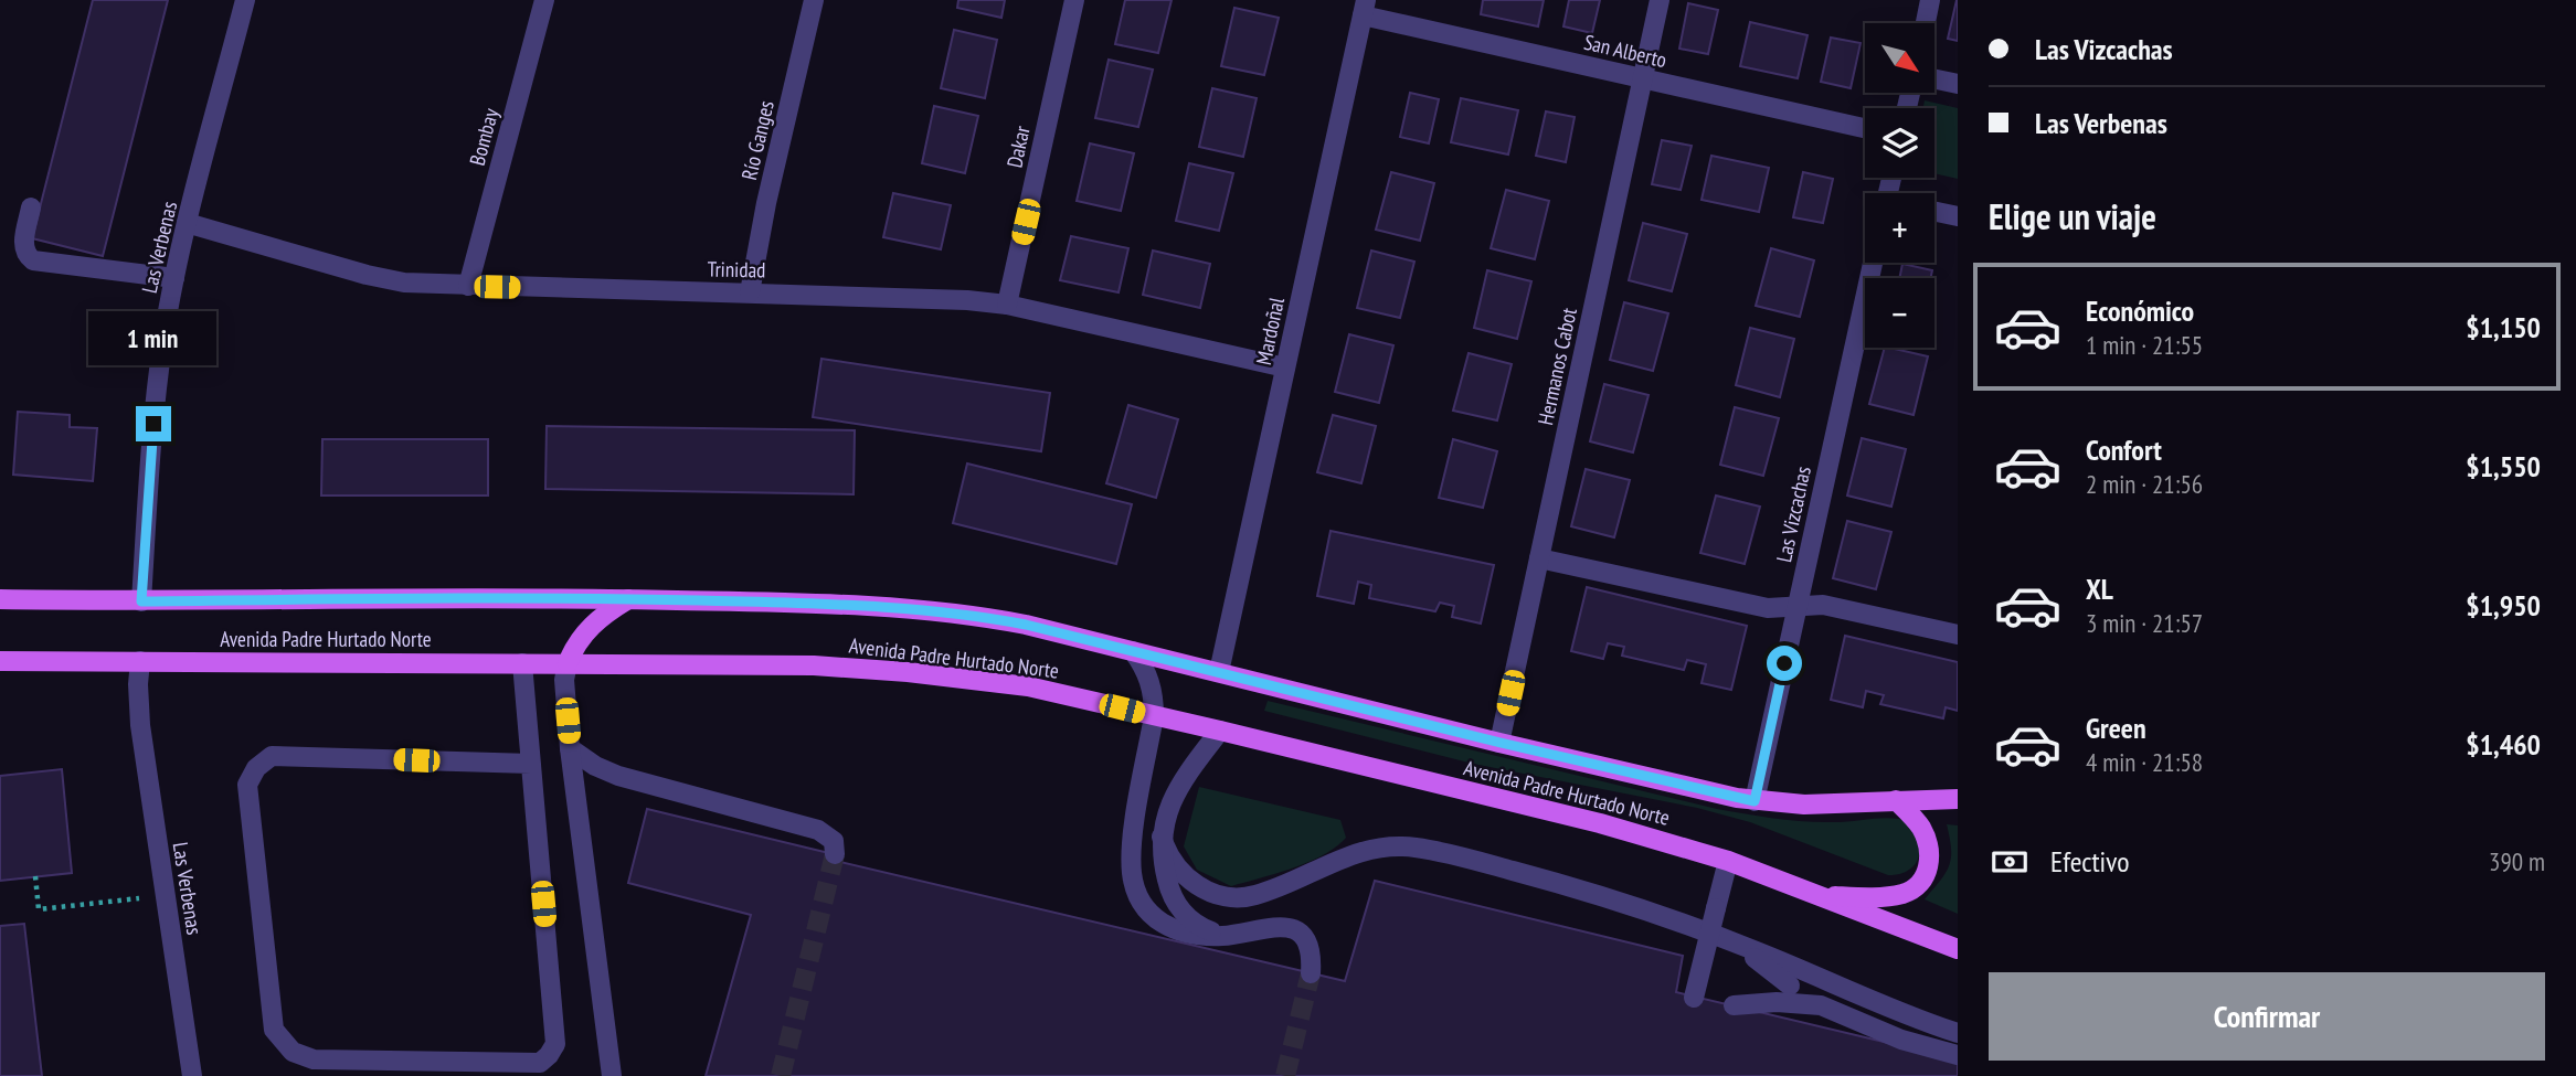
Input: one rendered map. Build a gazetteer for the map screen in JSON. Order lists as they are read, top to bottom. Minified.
{"streets":{"main road":["Avenida Padre Hurtado Norte"],"street":["San Alberto","Bombay","Río Ganges","Dakar","Las Verbenas","Trinidad","Mardoñal","Hermanos Cabot","Las Vizcachas"]},"crossings":[["San Alberto","Mardoñal"],["San Alberto","Hermanos Cabot"],["Bombay","Trinidad"],["Río Ganges","Trinidad"],["Dakar","Trinidad"],["Las Verbenas","Trinidad"],["Las Verbenas","Avenida Padre Hurtado Norte"],["Trinidad","Mardoñal"],["Mardoñal","Avenida Padre Hurtado Norte"],["Hermanos Cabot","Avenida Padre Hurtado Norte"],["Las Vizcachas","Avenida Padre Hurtado Norte"]],"north":"bottom right","page":{"banner":["Las Vizcachas","Las Verbenas"],"map_buttons":["+","−"],"heading":"Elige un viaje","list":[{"name":"Económico","note":"1 min · 21:55","value":"$1,150"},{"name":"Confort","note":"2 min · 21:56","value":"$1,550"},{"name":"XL","note":"3 min · 21:57","value":"$1,950"},{"name":"Green","note":"4 min · 21:58","value":"$1,460"}],"bubble":"1 min","pay":["Efectivo","390 m"],"buttons":"Confirmar"}}
